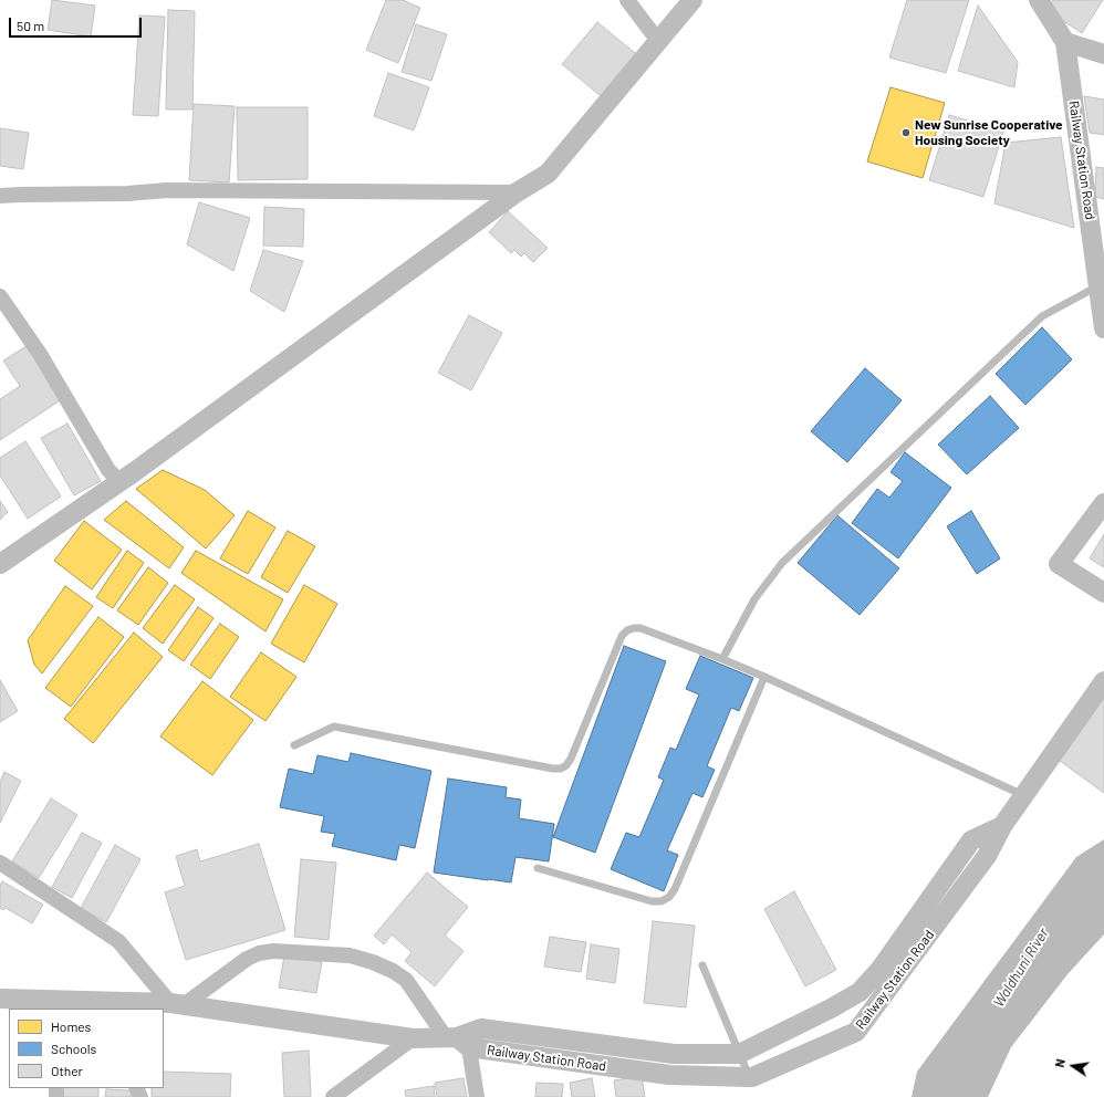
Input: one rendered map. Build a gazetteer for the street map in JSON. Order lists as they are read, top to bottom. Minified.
{"streets":{"street":["Railway Station Road"]},"water":["Waldhuni River"],"places":["New Sunrise Cooperative Housing Society"],"legend":["Homes","Schools","Other"],"scale_bar":"50 m","north":"left"}
